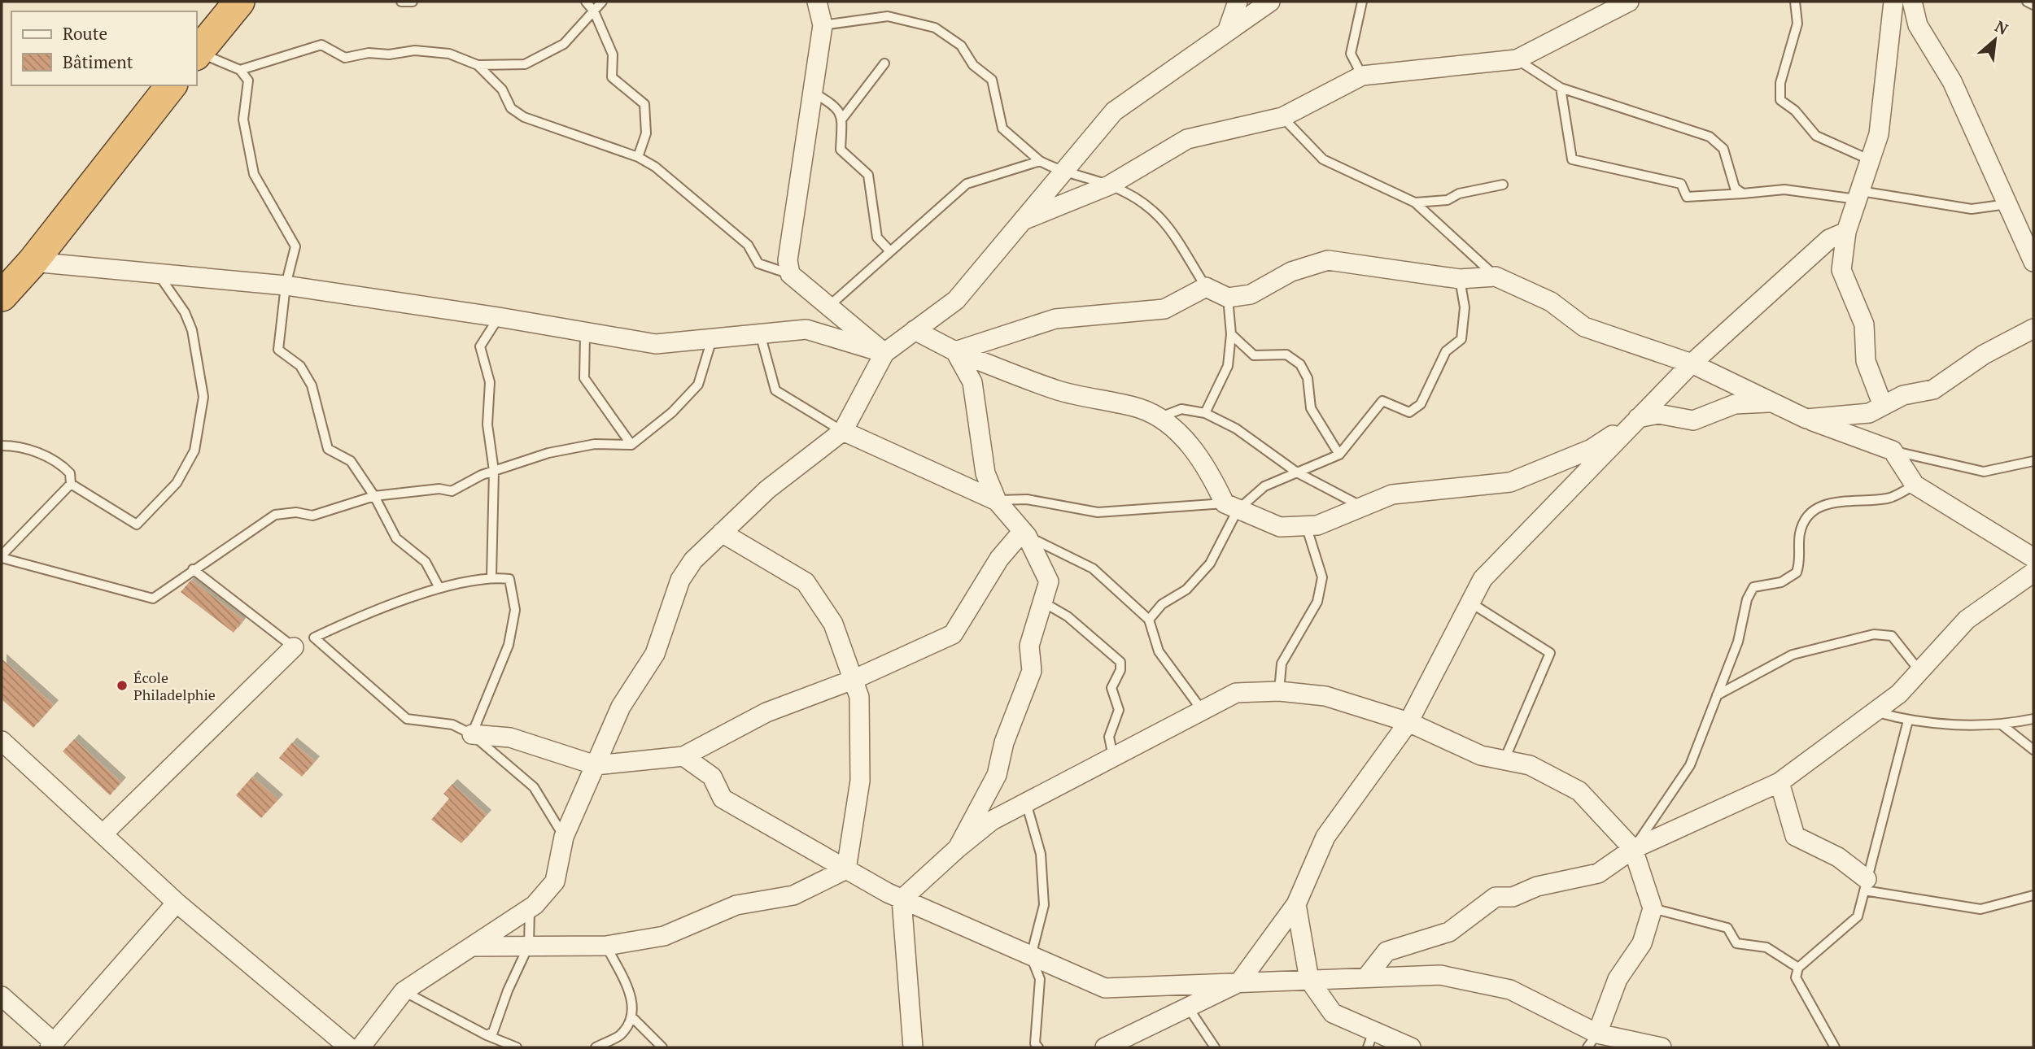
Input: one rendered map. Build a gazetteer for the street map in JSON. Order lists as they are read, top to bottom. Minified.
{"places":["École Philadelphie"],"legend":["Route","Bâtiment"],"north":"top right"}
